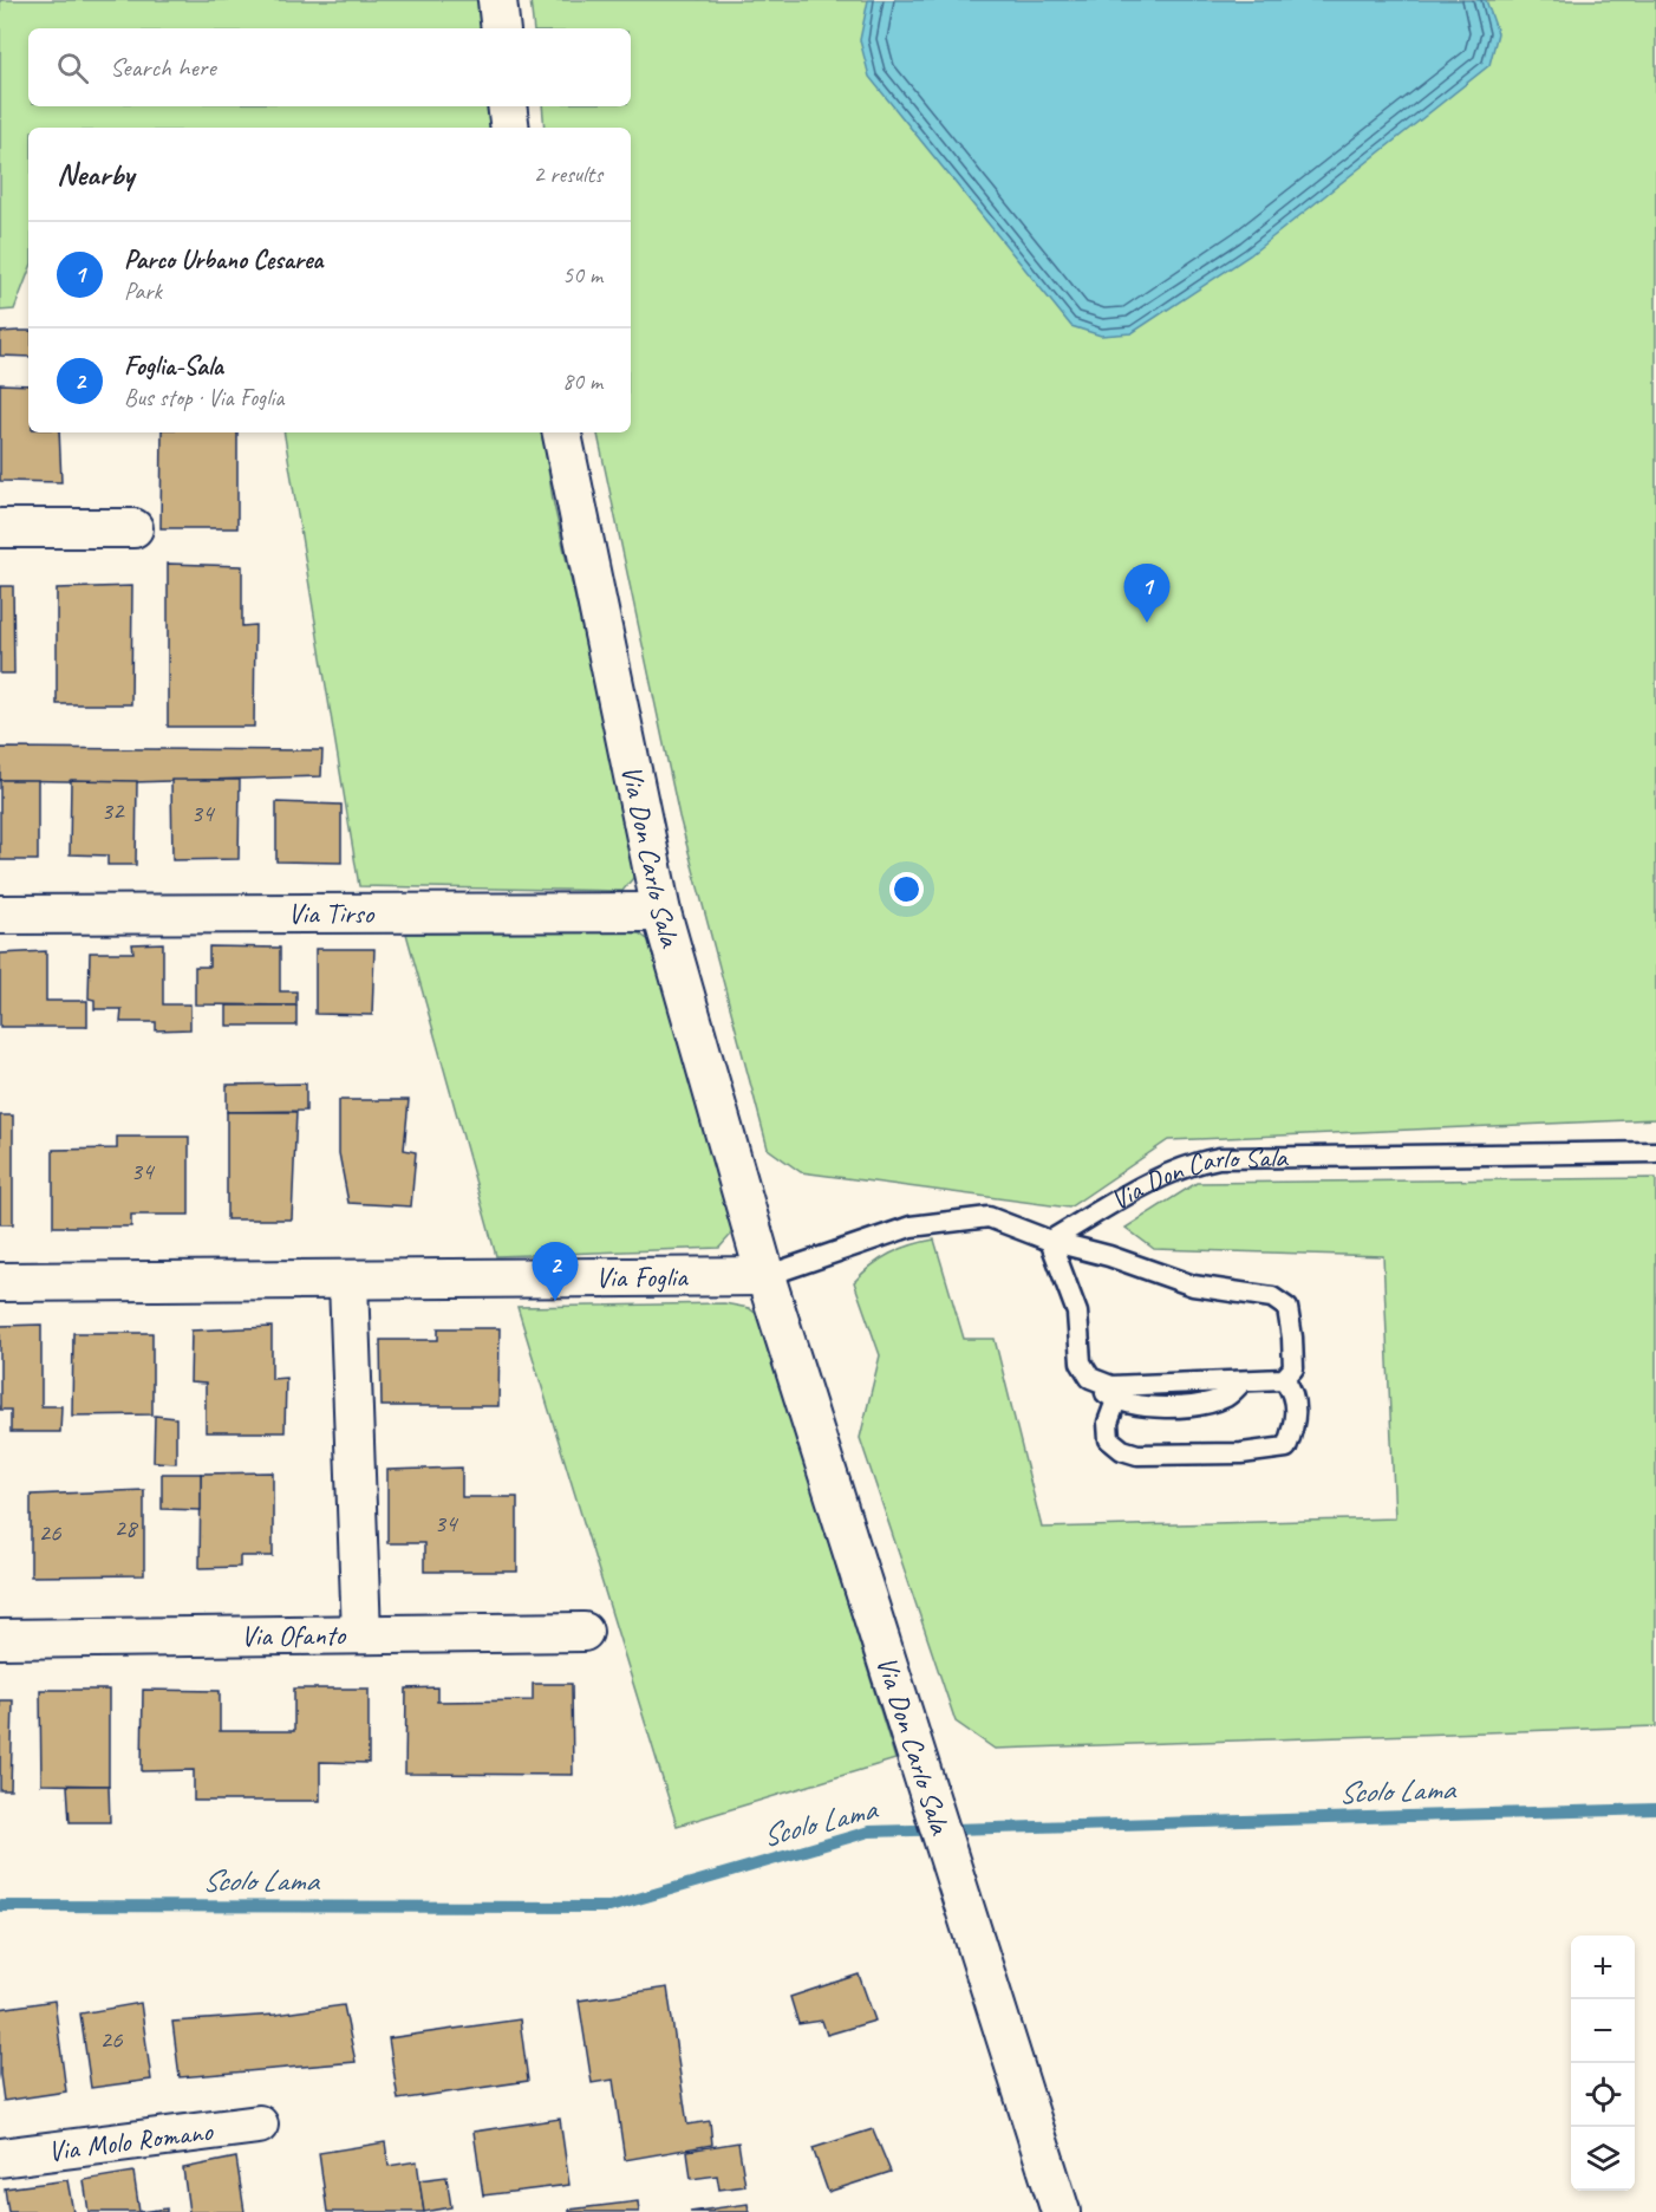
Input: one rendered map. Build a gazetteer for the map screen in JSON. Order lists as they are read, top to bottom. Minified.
{"streets":{"street":["Via Don Carlo Sala","Via Tirso","Via Foglia","Via Ofanto","Via Molo Romano"]},"crossings":[["Via Don Carlo Sala","Via Tirso"],["Via Don Carlo Sala","Via Foglia"]],"water":["Scolo Lama"],"house_numbers":["32","34","34","34","28","26","26"],"page":{"search":"Search here","heading":["Nearby","2 results"],"list":[{"mark":"1","name":"Parco Urbano Cesarea","note":"Park","value":"50 m"},{"mark":"2","name":"Foglia-Sala","note":"Bus stop · Via Foglia","value":"80 m"}],"pins":["1","2"],"map_buttons":["+","−"]}}
